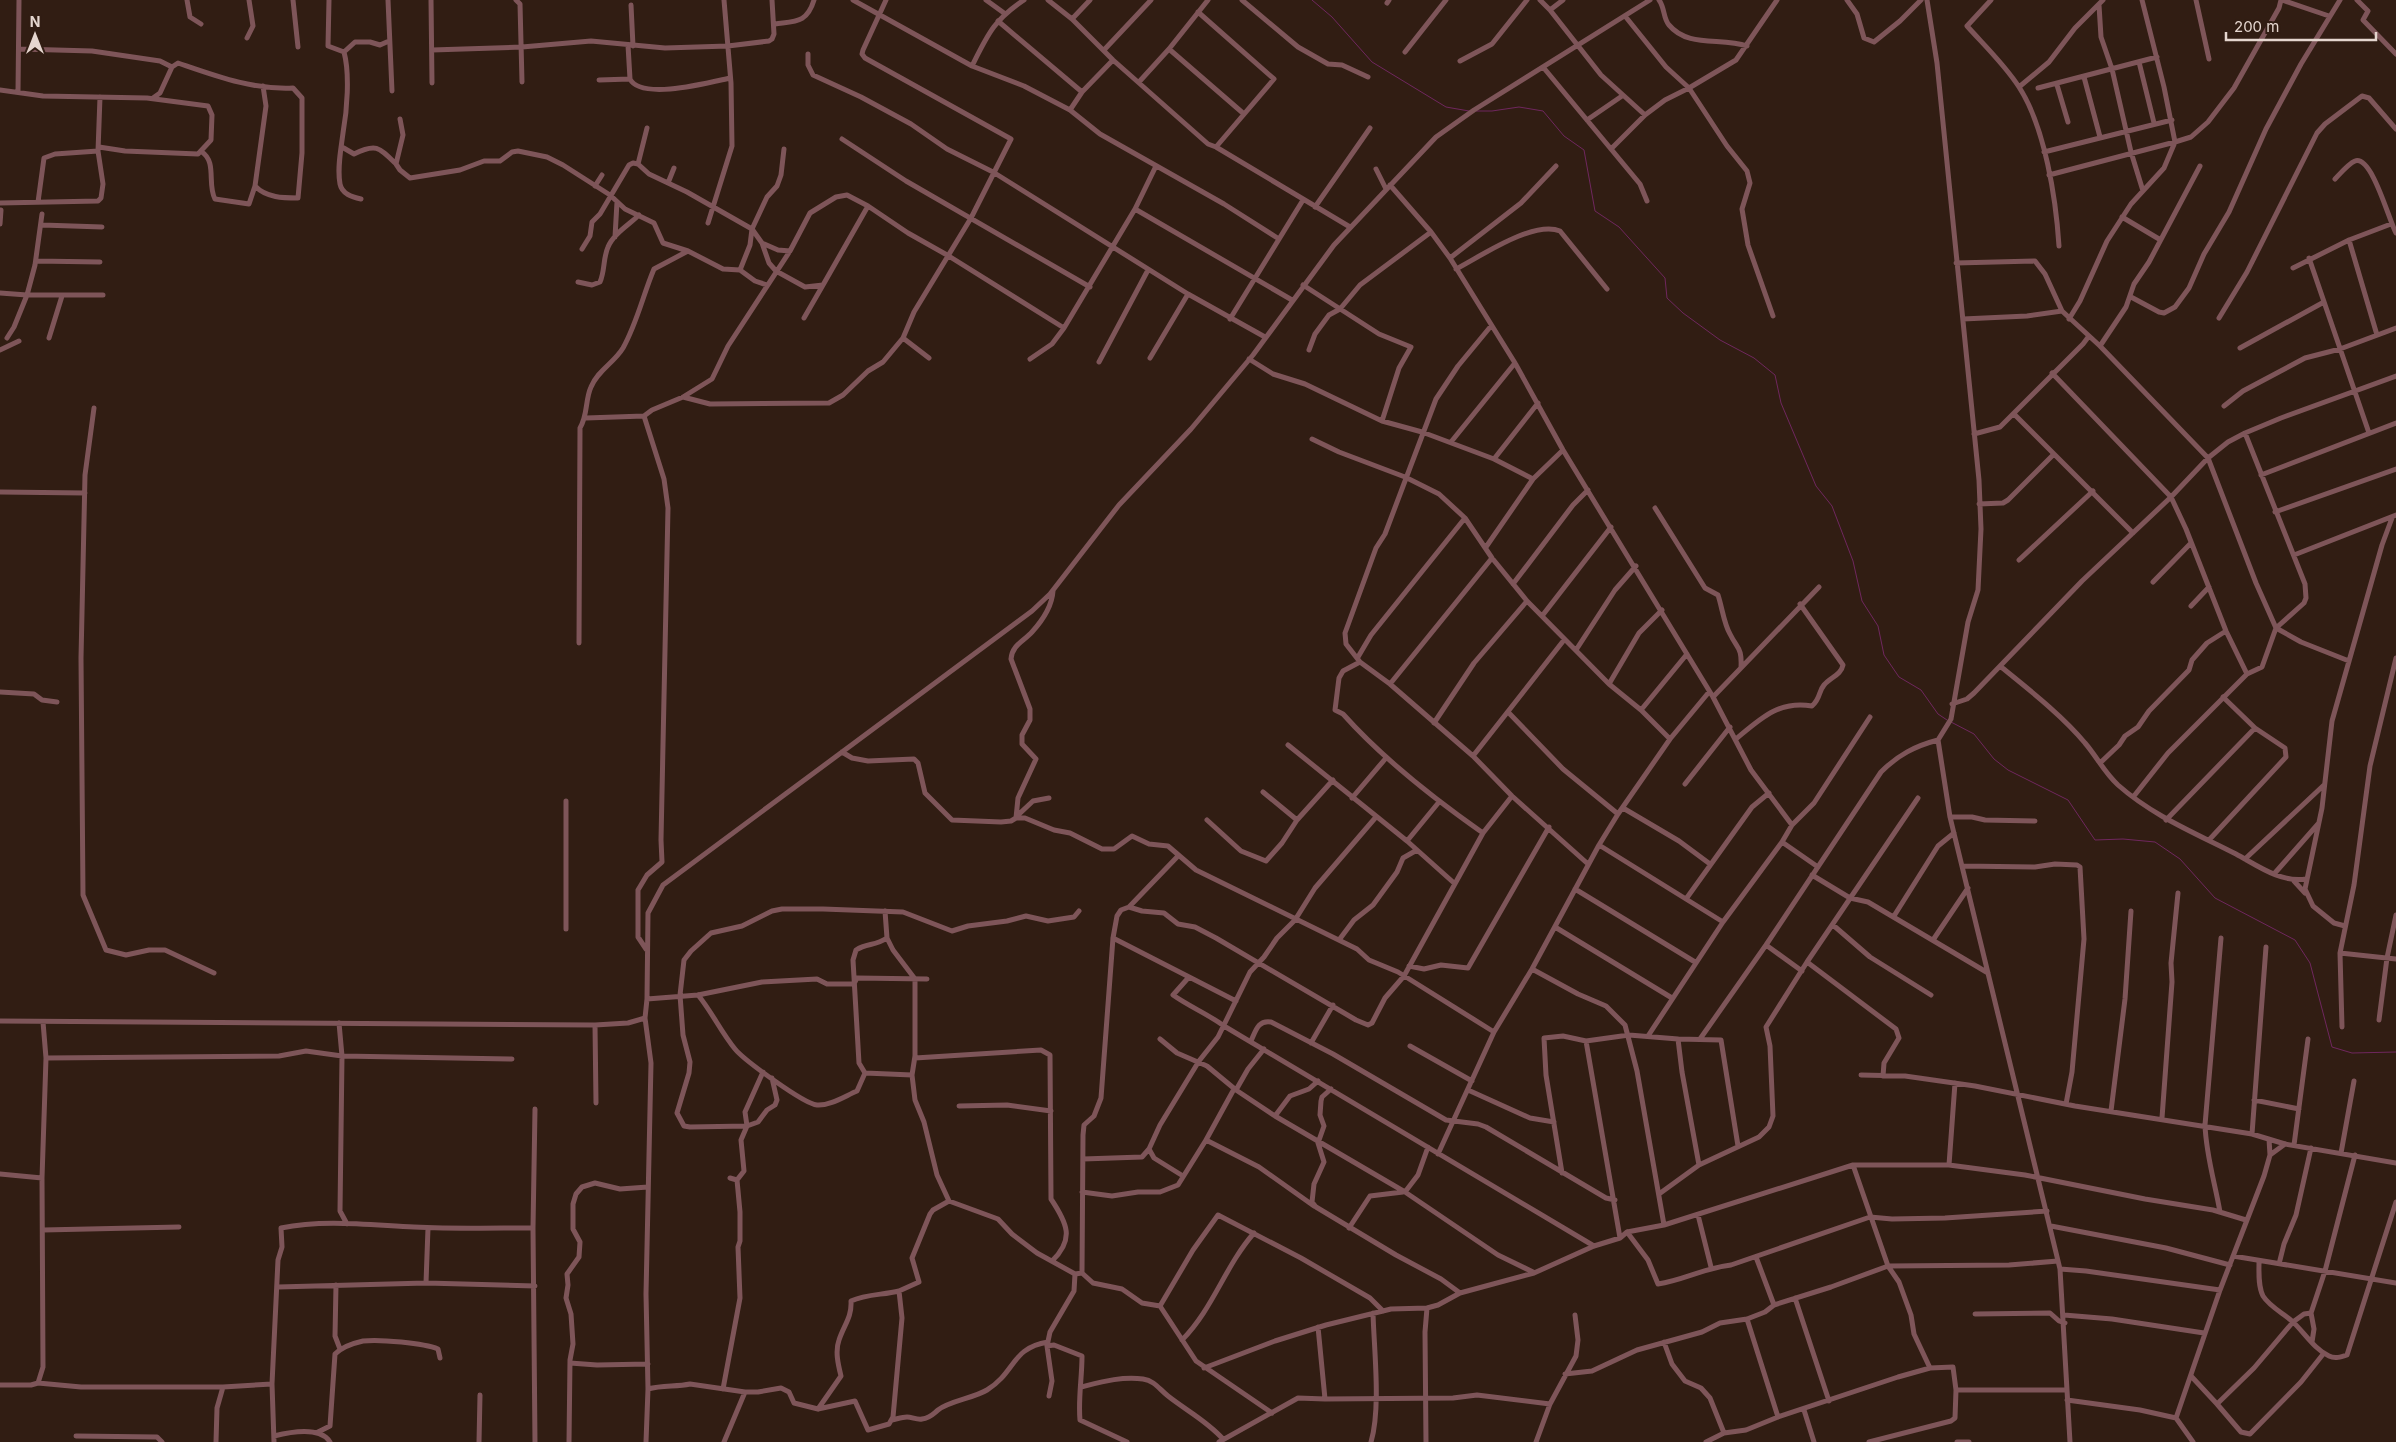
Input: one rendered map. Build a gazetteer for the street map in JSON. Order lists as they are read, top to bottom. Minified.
{"scale_bar":"200 m","north":"top"}
